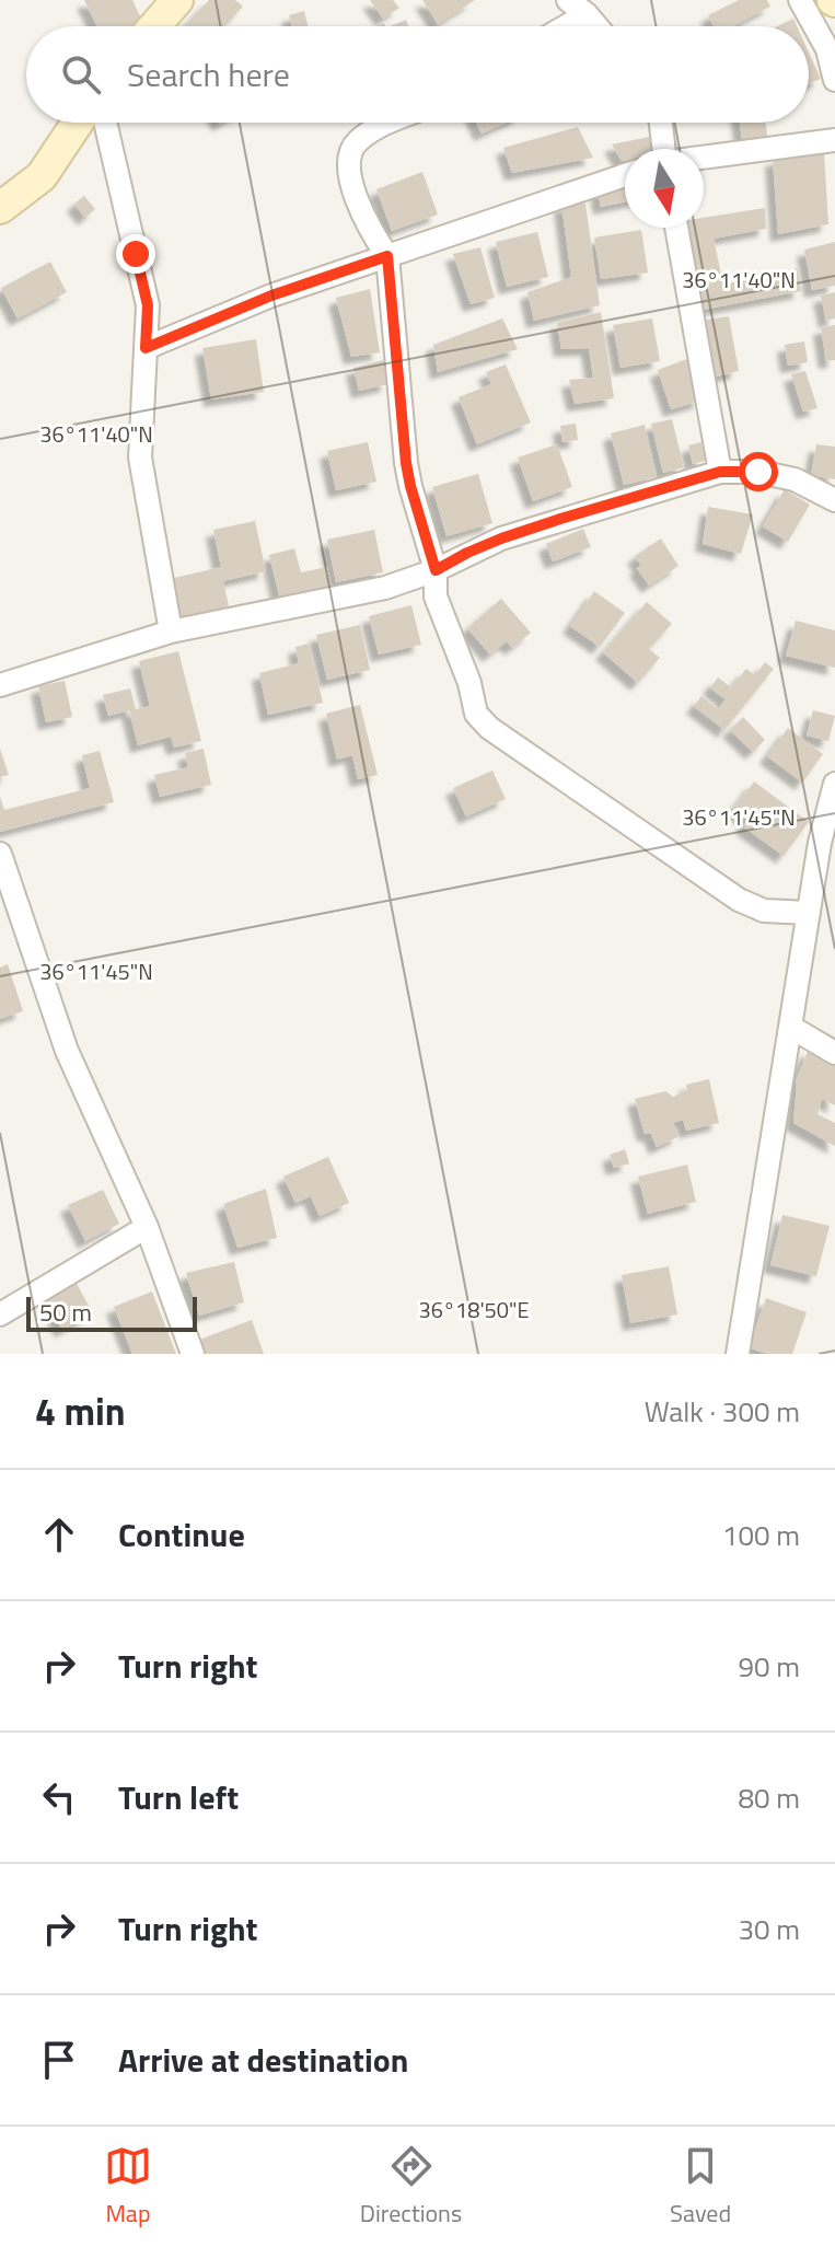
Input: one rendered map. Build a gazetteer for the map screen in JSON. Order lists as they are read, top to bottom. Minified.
{"scale_bar":"50 m","north":"bottom","page":{"search":"Search here","scale":"50 m","heading":["4 min","Walk · 300 m"],"list":[["Continue","100 m"],["Turn right","90 m"],["Turn left","80 m"],["Turn right","30 m"],"Arrive at destination"],"nav":["Map","Directions","Saved"]},"coordinates":["36°11'40\"N","36°11'45\"N","36°18'50\"E"]}
